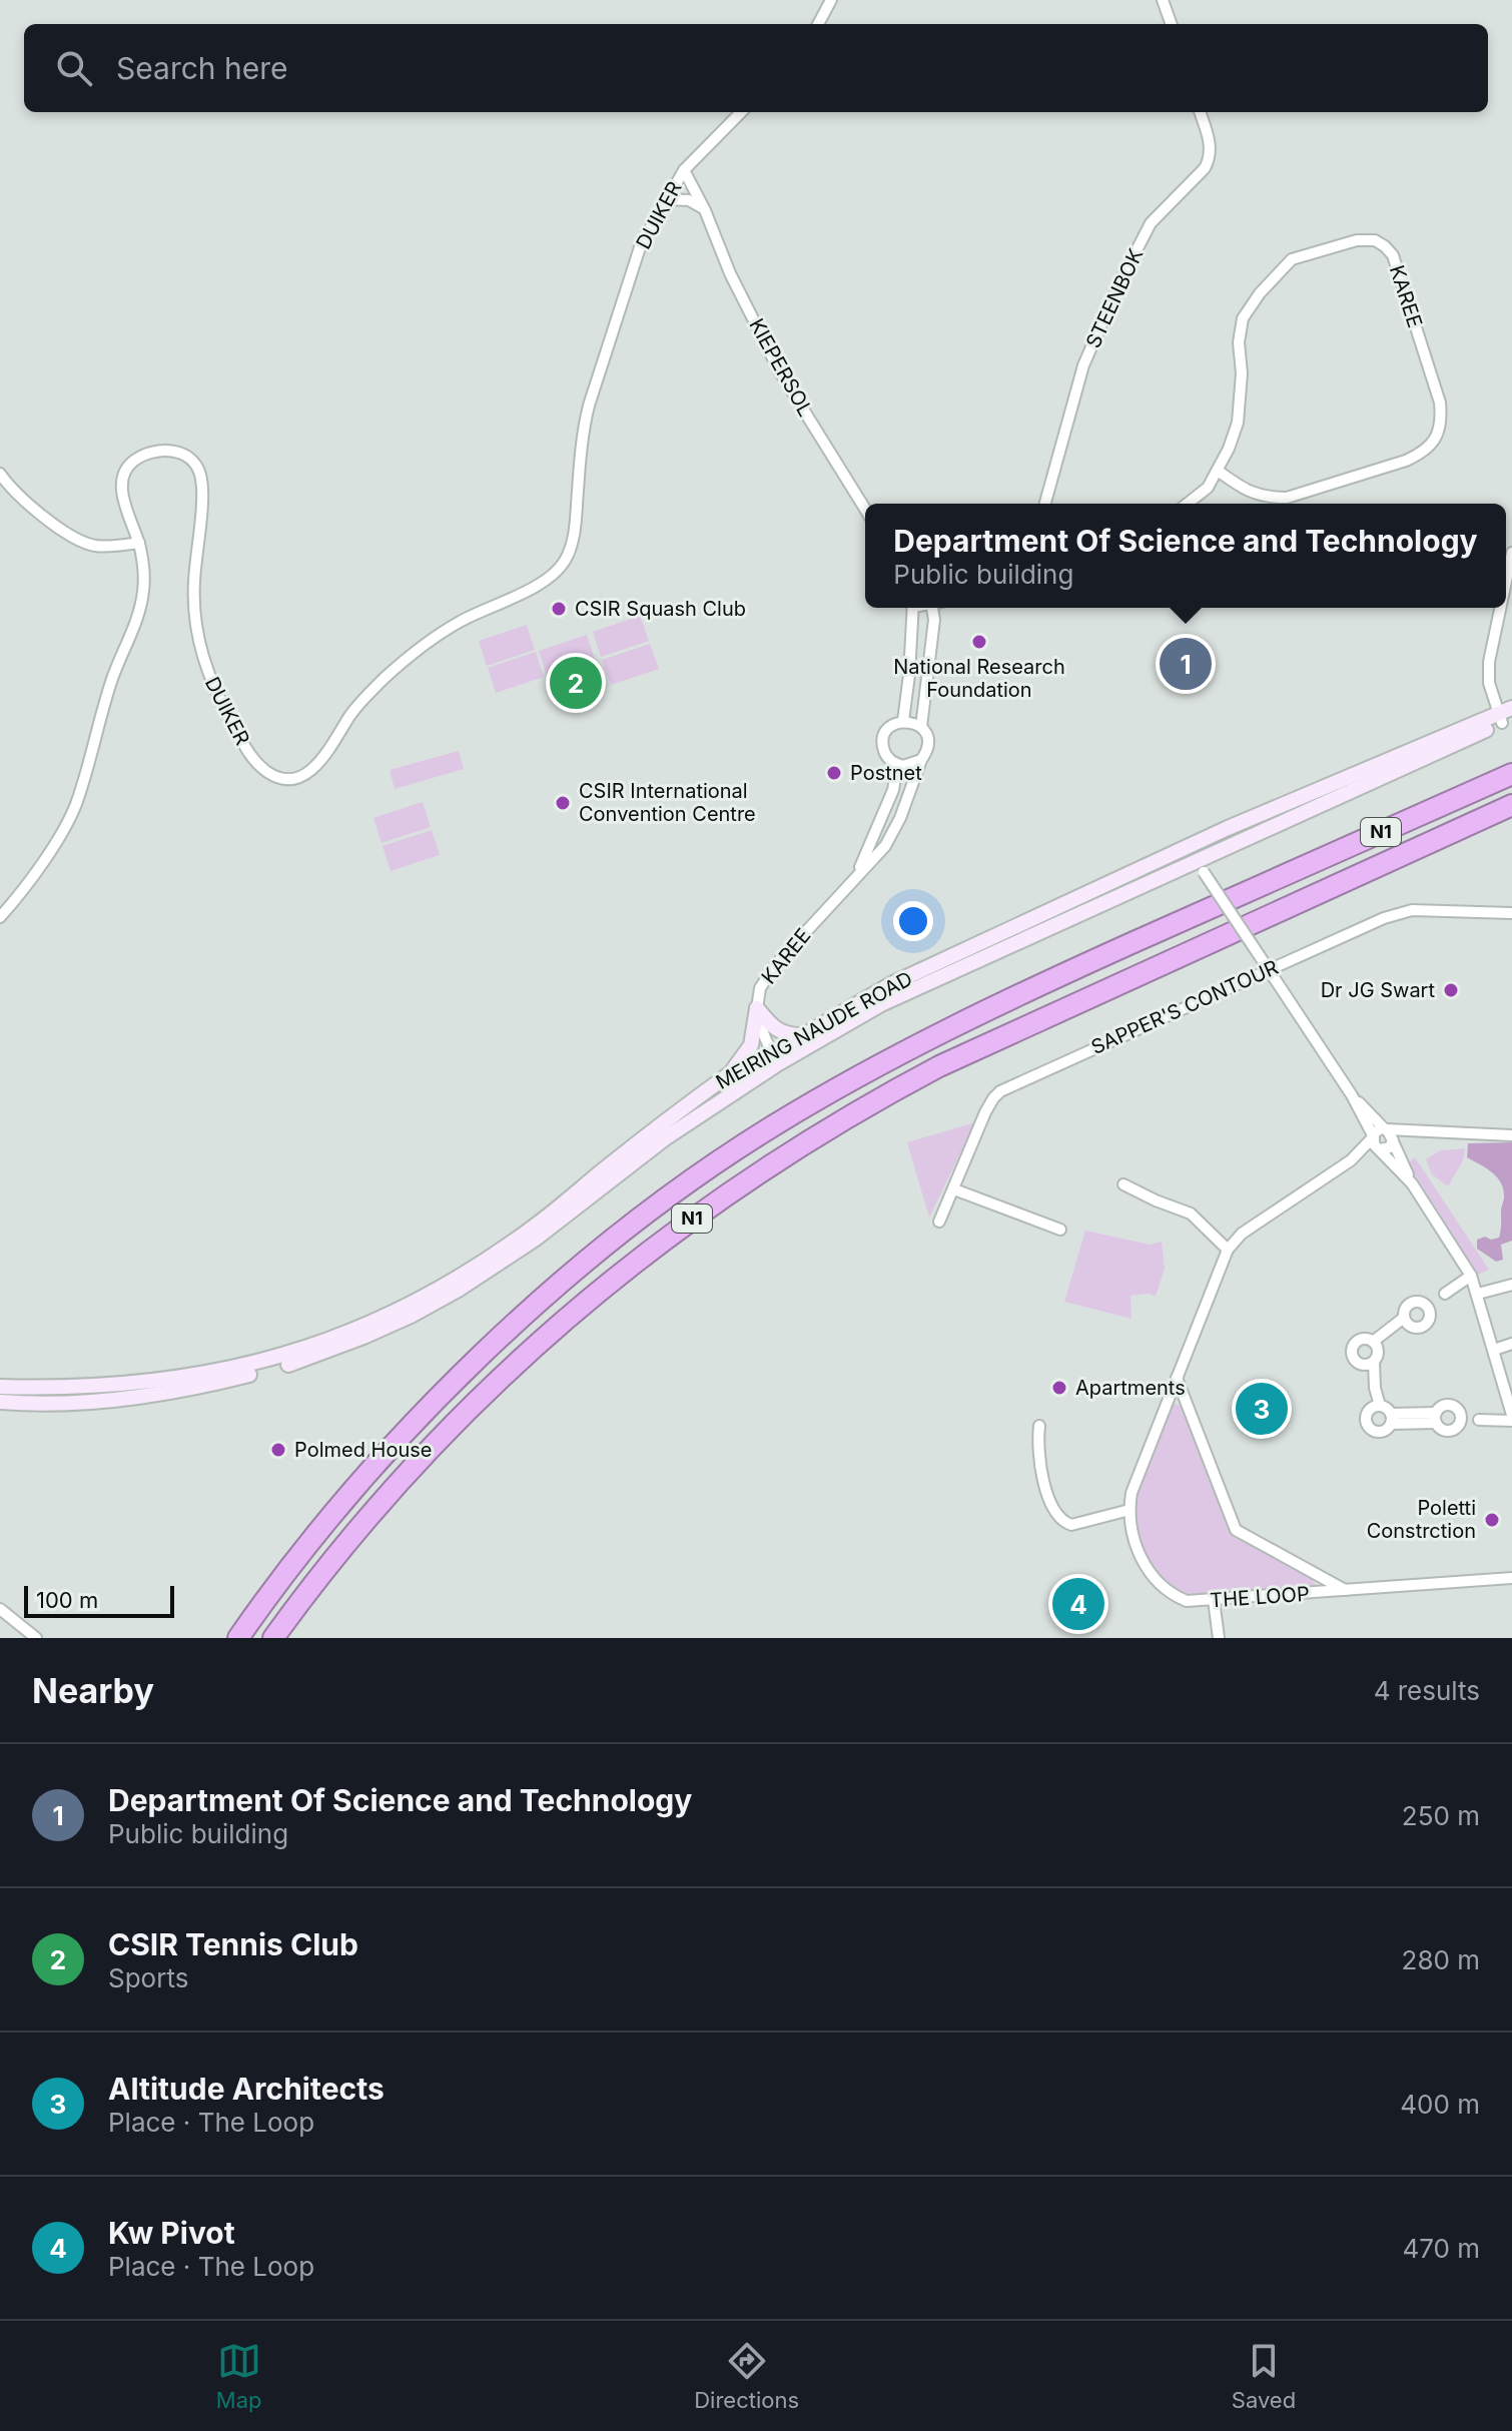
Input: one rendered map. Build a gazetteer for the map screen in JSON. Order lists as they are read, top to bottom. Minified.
{"streets":{"highway":["N1"],"street":["DUIKER","KAREE","STEENBOK","KIEPERSOL","SAPPER'S CONTOUR","MEIRING NAUDE ROAD","THE LOOP"]},"crossings":[["DUIKER","KIEPERSOL"],["KAREE","MEIRING NAUDE ROAD"]],"places":["CSIR Squash Club","National Research Foundation","Postnet","CSIR International Convention Centre","Dr JG Swart","Apartments","Polmed House","Poletti Constrction"],"scale_bar":"100 m","page":{"search":"Search here","popup":["Department Of Science and Technology","Public building"],"pins":["1","2","3","4"],"scale":"100 m","heading":["Nearby","4 results"],"list":[{"mark":"1","name":"Department Of Science and Technology","note":"Public building","value":"250 m"},{"mark":"2","name":"CSIR Tennis Club","note":"Sports","value":"280 m"},{"mark":"3","name":"Altitude Architects","note":"Place · The Loop","value":"400 m"},{"mark":"4","name":"Kw Pivot","note":"Place · The Loop","value":"470 m"}],"nav":["Map","Directions","Saved"]}}
